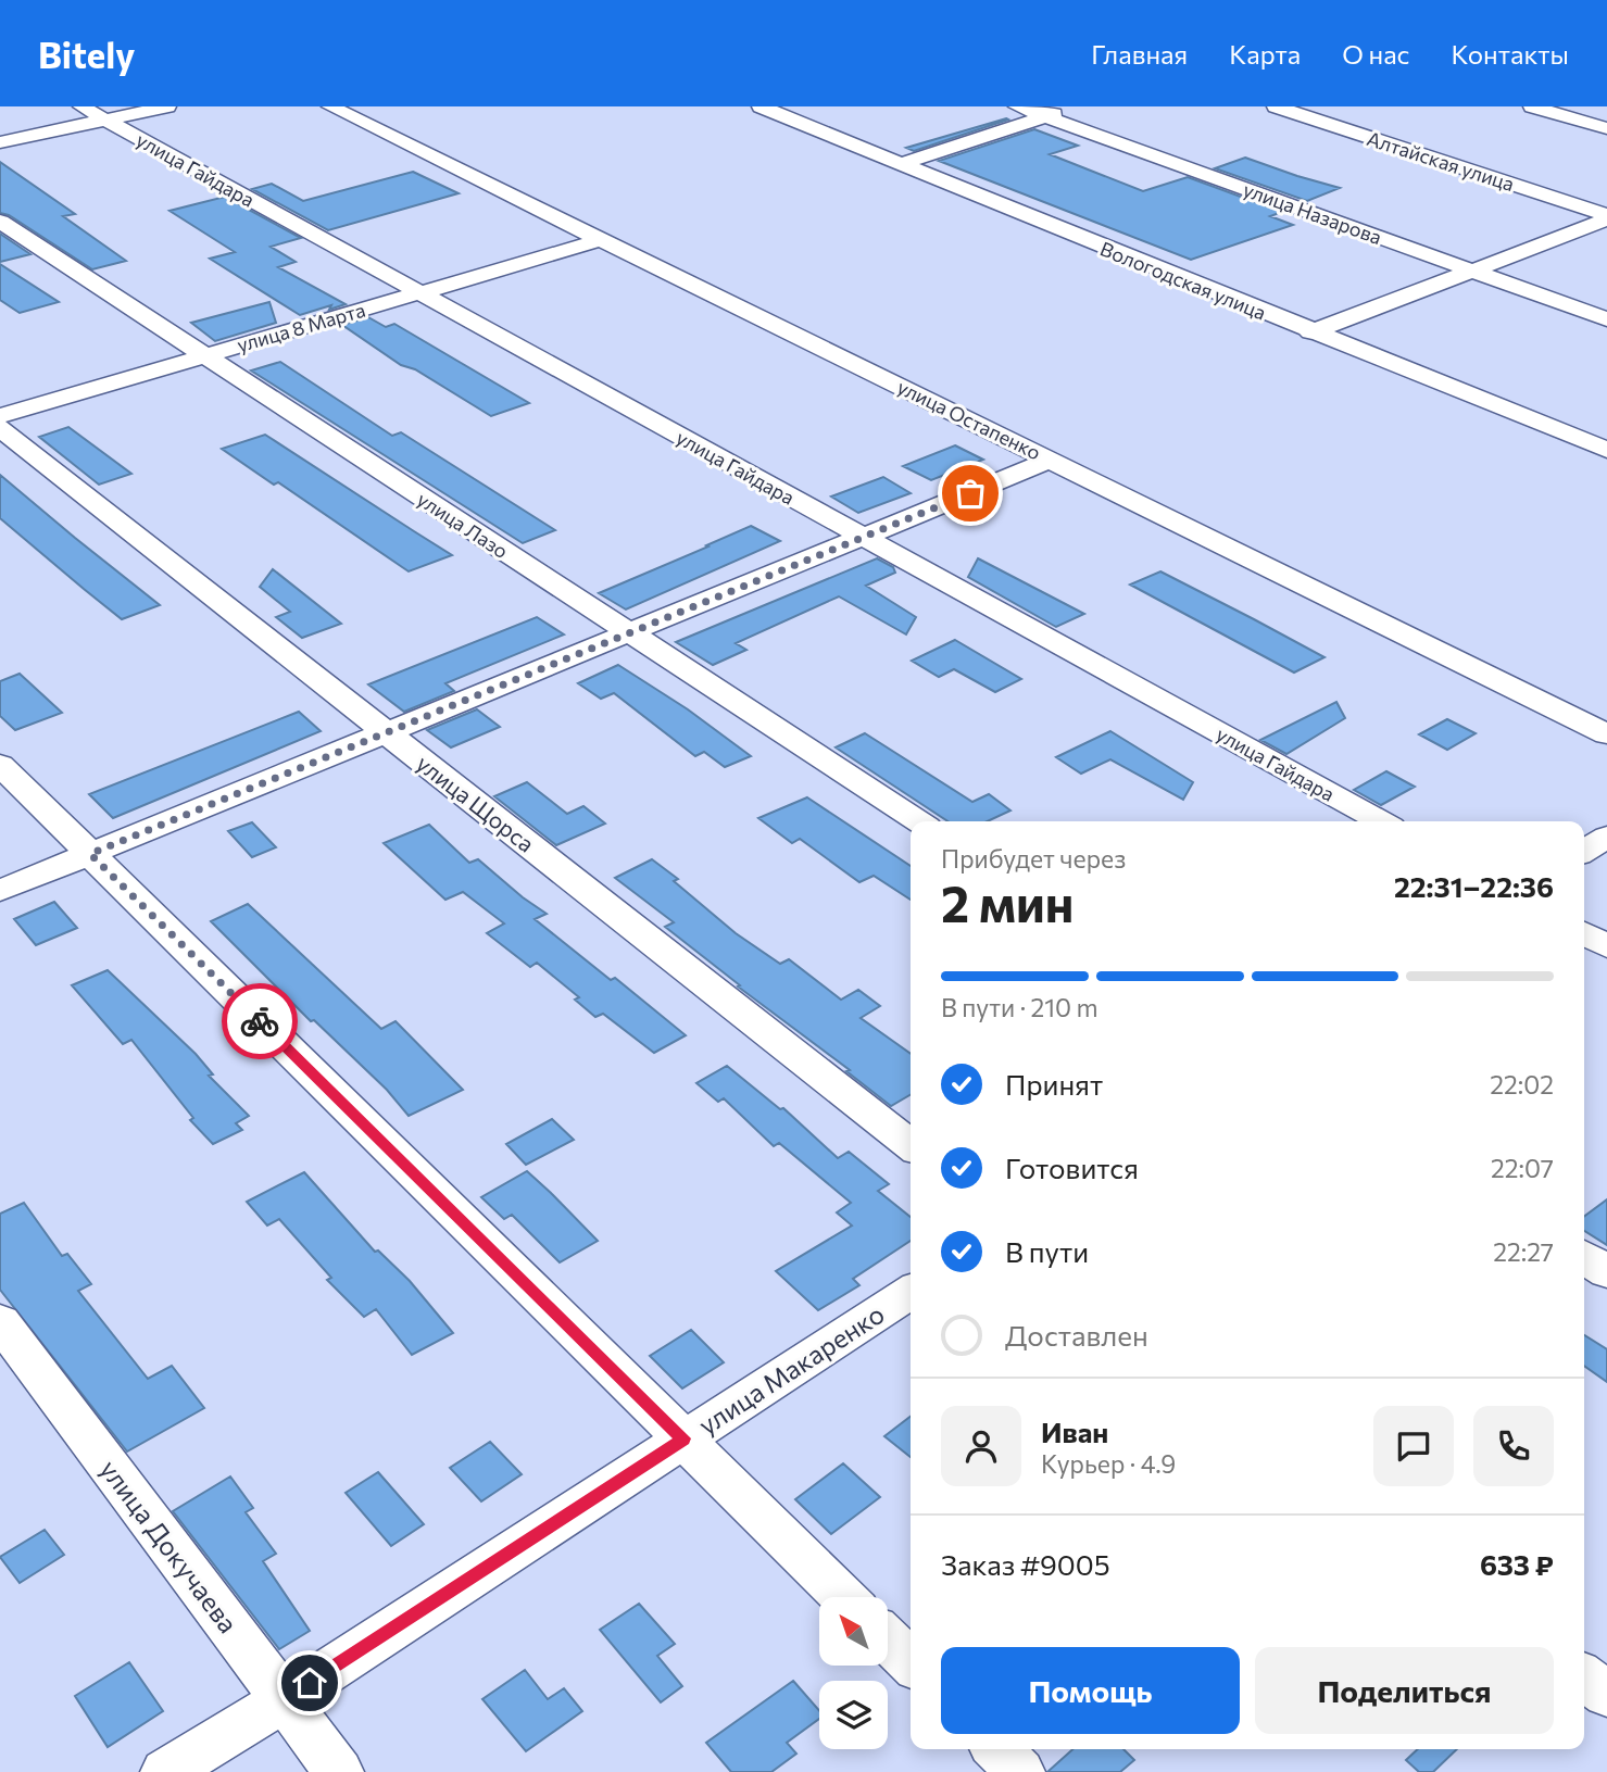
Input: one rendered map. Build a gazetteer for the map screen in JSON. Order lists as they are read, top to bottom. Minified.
{"streets":{"street":["Алтайская улица","улица Гайдара","улица Назарова","Вологодская улица","улица 8 Марта","улица Остапенко","улица Лазо","улица Щорса","улица Макаренко","улица Докучаева"]},"crossings":[["улица Гайдара","улица 8 Марта"],["улица 8 Марта","улица Остапенко"],["улица 8 Марта","улица Лазо"],["улица Макаренко","улица Докучаева"]],"north":"top left","page":{"header":"Bitely","nav":["Главная","Карта","О нас","Контакты"],"heading":["2 мин","Прибудет через","22:31–22:36"],"panel":["Иван","Курьер · 4.9","Заказ #9005","633 ₽"],"bar":"В пути · 210 m","list":[["Принят","22:02"],["Готовится","22:07"],["В пути","22:27"],"Доставлен"],"buttons":["Помощь","Поделиться"]}}
